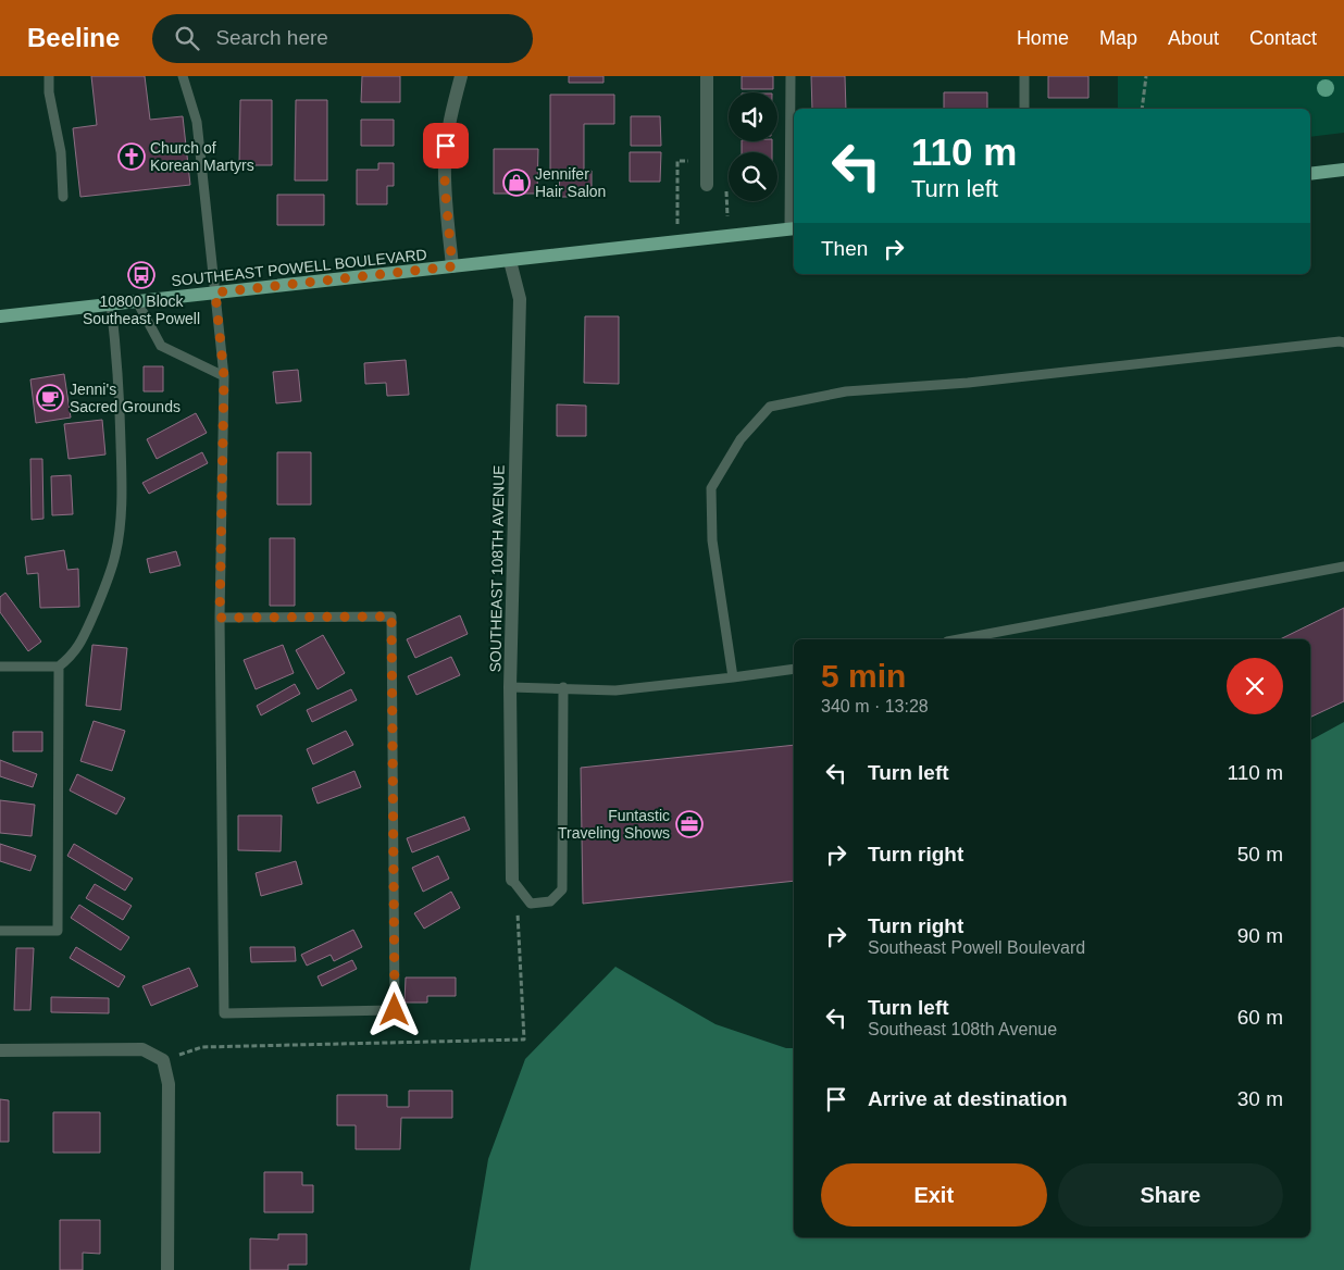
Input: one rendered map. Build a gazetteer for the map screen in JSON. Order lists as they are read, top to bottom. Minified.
{"streets":{"main road":["SOUTHEAST POWELL BOULEVARD"],"street":["SOUTHEAST 108TH AVENUE"]},"crossings":[["SOUTHEAST POWELL BOULEVARD","SOUTHEAST 108TH AVENUE"]],"places":{"church":["Church of Korean Martyrs"],"shop":["Jennifer Hair Salon"],"bus stop":["10800 Block Southeast Powell"],"cafe":["Jenni's Sacred Grounds"],"office":["Funtastic Traveling Shows"]},"page":{"header":"Beeline","search":"Search here","nav":["Home","Map","About","Contact"],"turn":["110 m","Turn left"],"then":"Then","heading":["5 min","340 m · 13:28"],"list":[{"name":"Turn left","value":"110 m"},{"name":"Turn right","value":"50 m"},{"name":"Turn right","note":"Southeast Powell Boulevard","value":"90 m"},{"name":"Turn left","note":"Southeast 108th Avenue","value":"60 m"},{"name":"Arrive at destination","value":"30 m"}],"buttons":["Exit","Share"]}}
